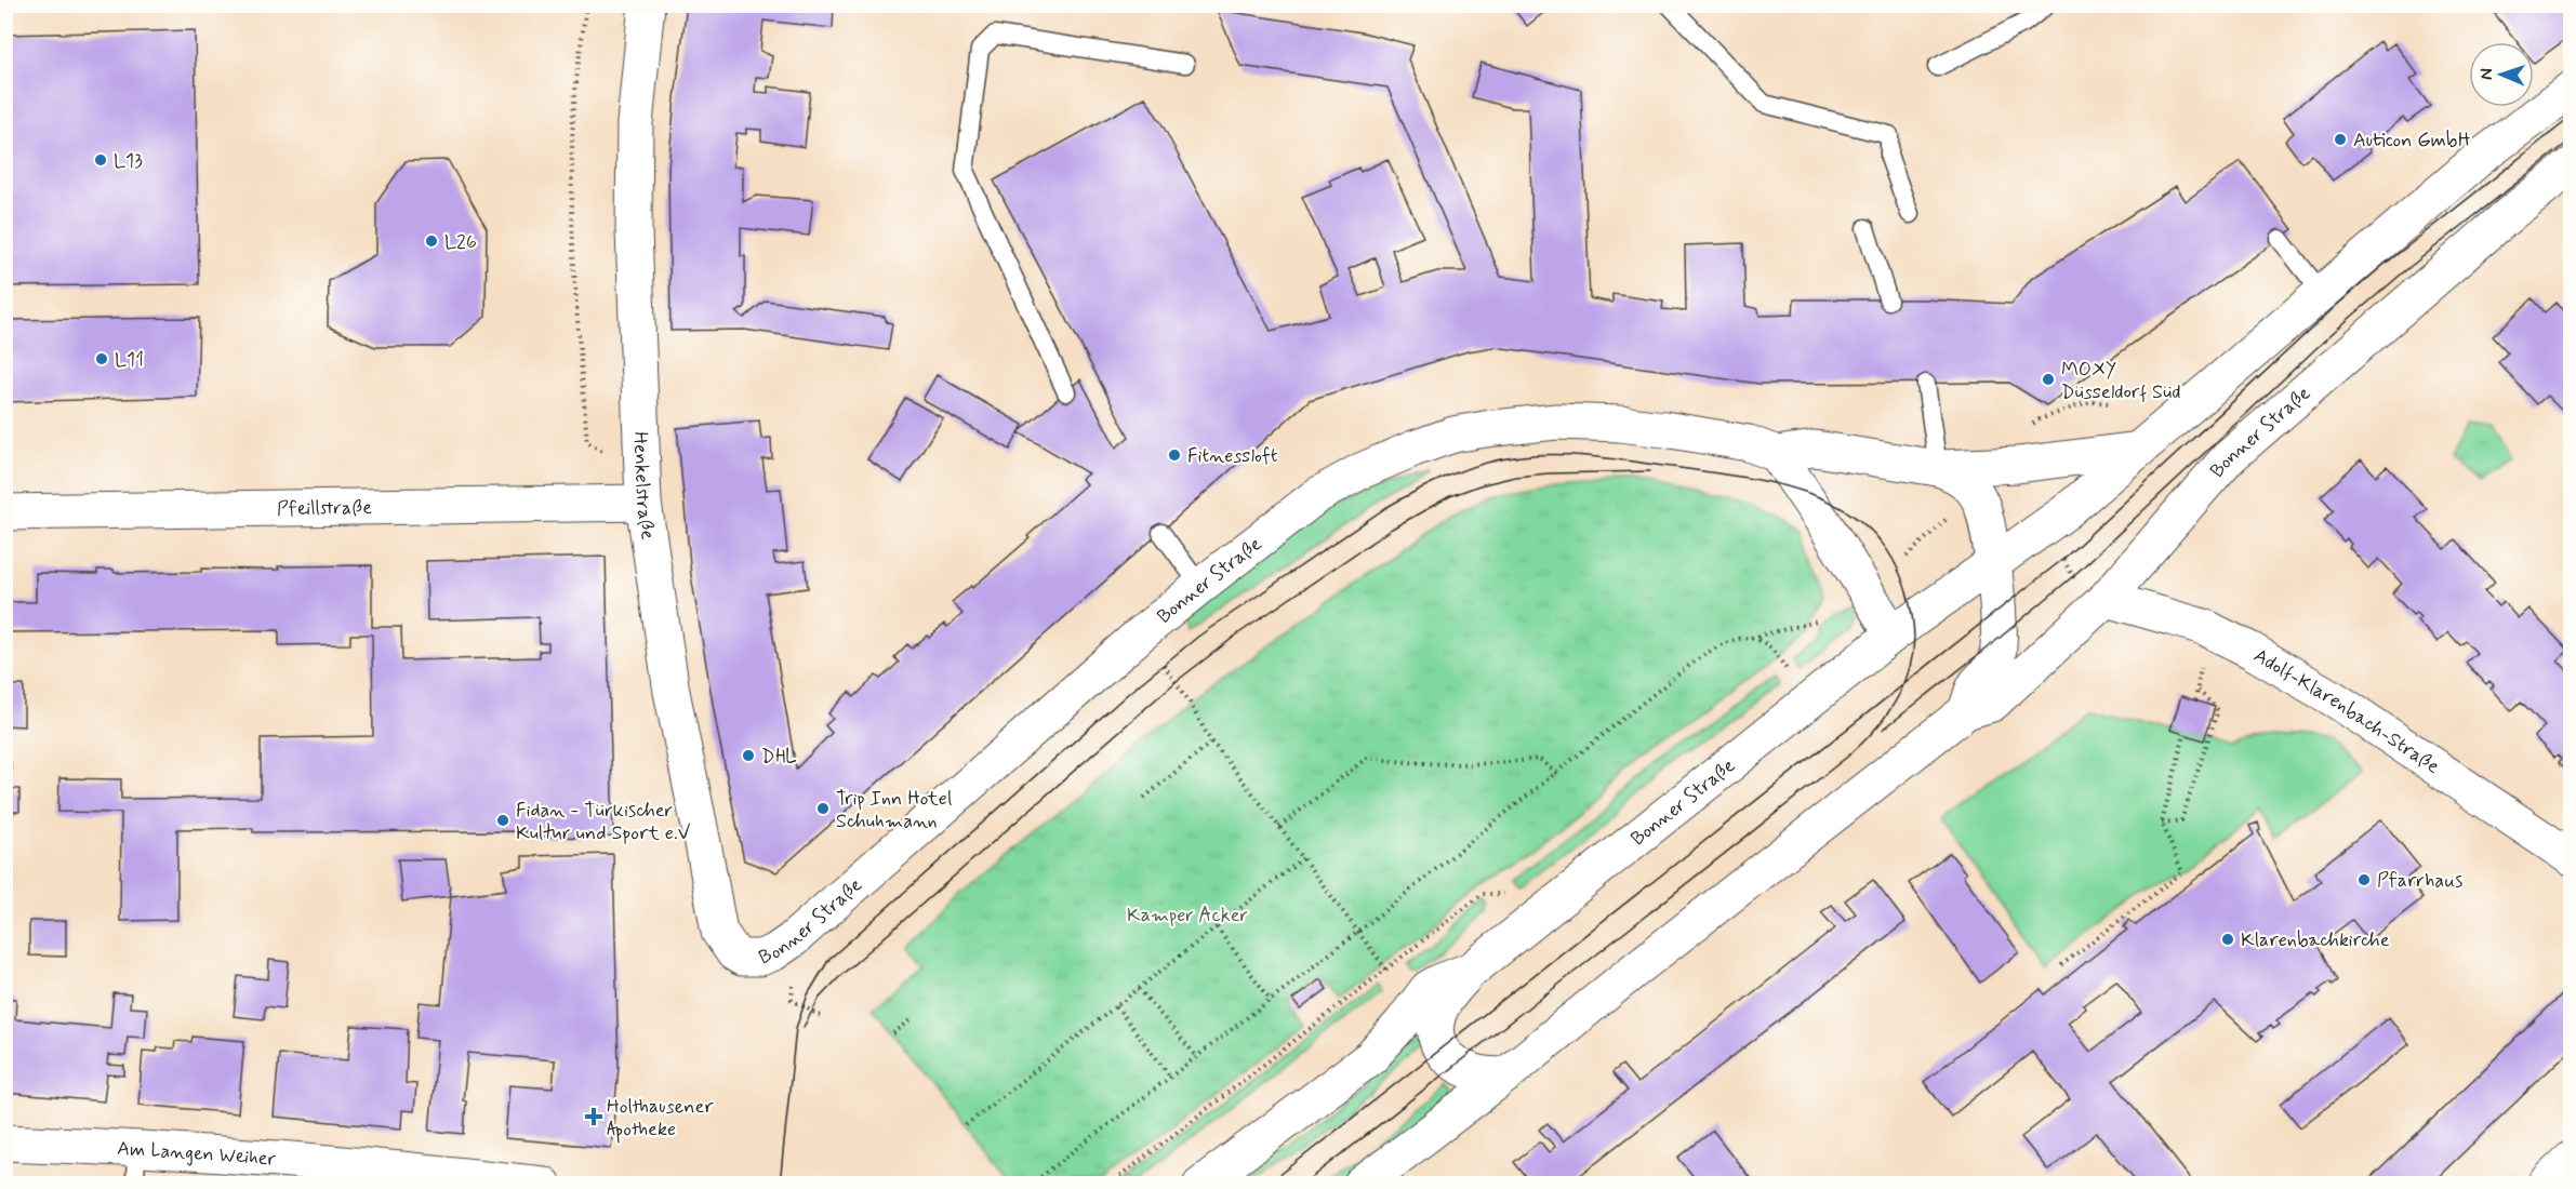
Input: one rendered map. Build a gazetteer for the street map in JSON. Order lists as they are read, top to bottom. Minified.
{"streets":{"street":["Bonner Straße","Henkelstraße","Pfeillstraße","Adolf-Klarenbach-Straße","Am Langen Weiher"]},"crossings":[["Bonner Straße","Henkelstraße"],["Bonner Straße","Adolf-Klarenbach-Straße"],["Henkelstraße","Pfeillstraße"]],"parks":["Kamper Acker"],"places":{"other":["Auticon GmbH","L13","L26","L11","MOXY Düsseldorf Süd","Fitnessloft","DHL","Trip Inn Hotel Schuhmann","Fidan - Türkischer Kultur und Sport e.V","Pfarrhaus","Klarenbachkirche"],"health":["Holthausener Apotheke"]},"north":"left"}
